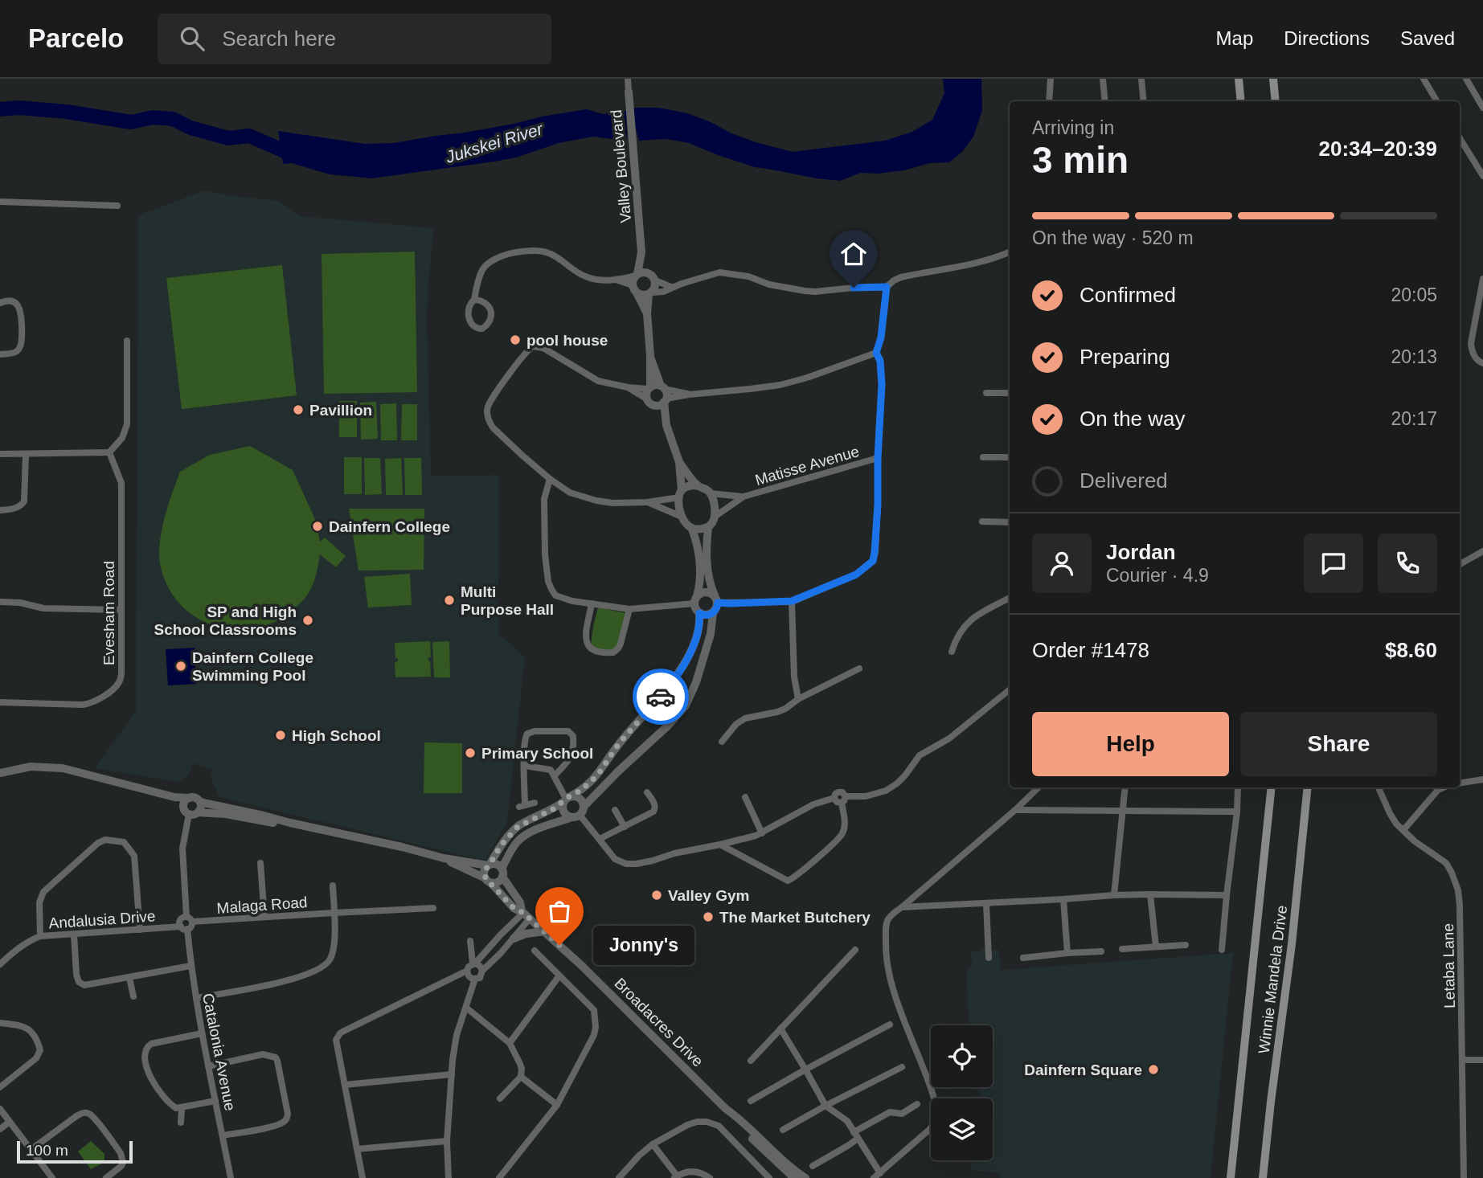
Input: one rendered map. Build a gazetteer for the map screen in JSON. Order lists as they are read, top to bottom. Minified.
{"streets":{"main road":["Winnie Mandela Drive"],"street":["Valley Boulevard","Matisse Avenue","Evesham Road","Malaga Road","Andalusia Drive","Letaba Lane","Broadacres Drive","Catalonia Avenue"]},"crossings":[["Andalusia Drive","Catalonia Avenue"]],"water":["Jukskei River"],"places":["pool house","Pavillion","Dainfern College","Multi Purpose Hall","SP and High School Classrooms","Dainfern College Swimming Pool","High School","Primary School","Valley Gym","The Market Butchery","Jonny's","Dainfern Square"],"scale_bar":"100 m","page":{"header":"Parcelo","search":"Search here","nav":["Map","Directions","Saved"],"heading":["3 min","Arriving in","20:34–20:39"],"panel":["Jordan","Courier · 4.9","Order #1478","$8.60"],"bar":"On the way · 520 m","list":[["Confirmed","20:05"],["Preparing","20:13"],["On the way","20:17"],"Delivered"],"buttons":["Help","Share"],"bubble":"Jonny's","scale":"100 m"}}
